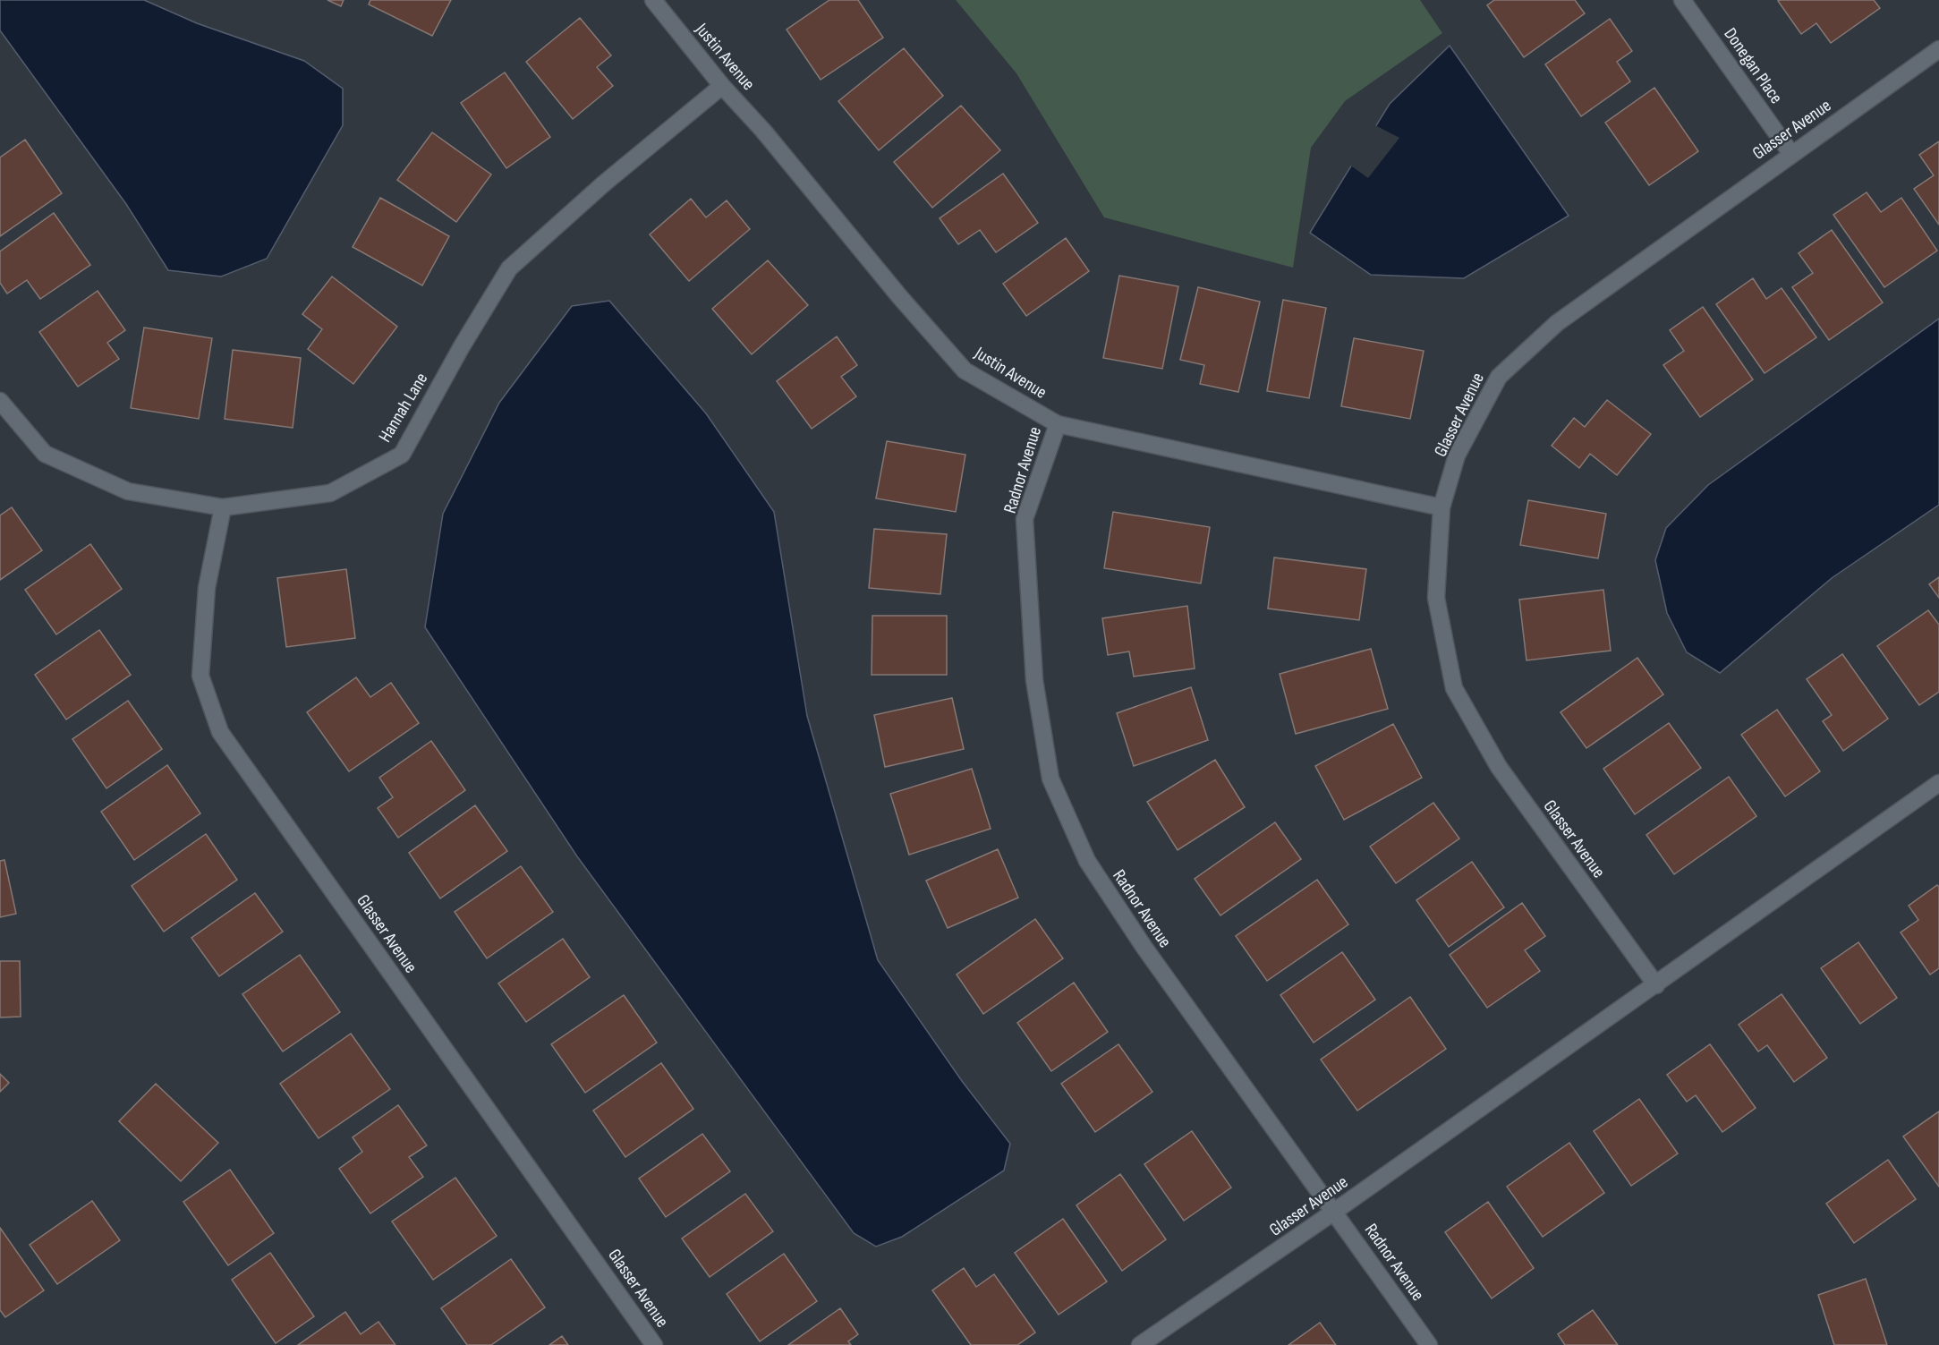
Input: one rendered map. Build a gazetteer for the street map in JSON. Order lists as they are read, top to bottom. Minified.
{"streets":{"street":["Justin Avenue","Donegan Place","Glasser Avenue","Hannah Lane","Radnor Avenue"]},"crossings":[["Justin Avenue","Glasser Avenue"],["Justin Avenue","Hannah Lane"],["Justin Avenue","Radnor Avenue"],["Donegan Place","Glasser Avenue"],["Glasser Avenue","Hannah Lane"],["Glasser Avenue","Radnor Avenue"]]}
